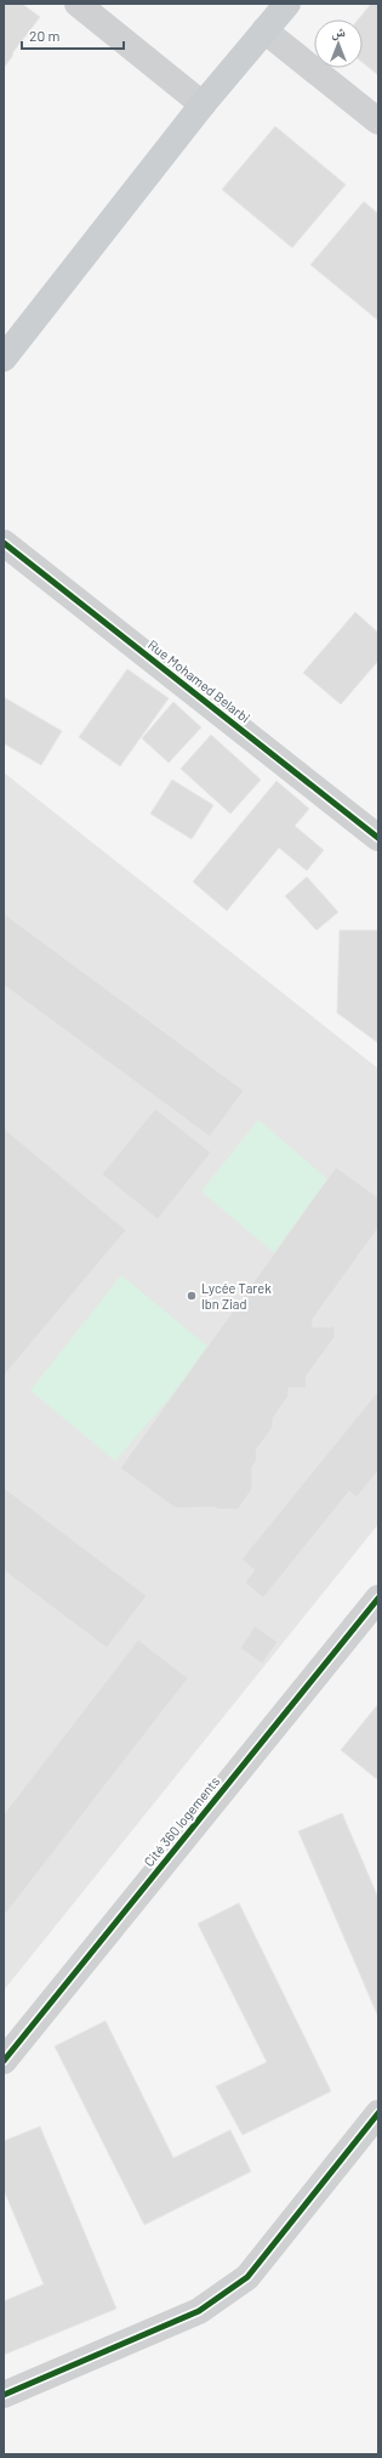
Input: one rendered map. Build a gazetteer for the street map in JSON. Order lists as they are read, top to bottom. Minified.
{"streets":{"street":["Rue Mohamed Belarbi","Cité 360 logements"]},"places":["Lycée Tarek Ibn Ziad"],"scale_bar":"20 m","north":"top"}
